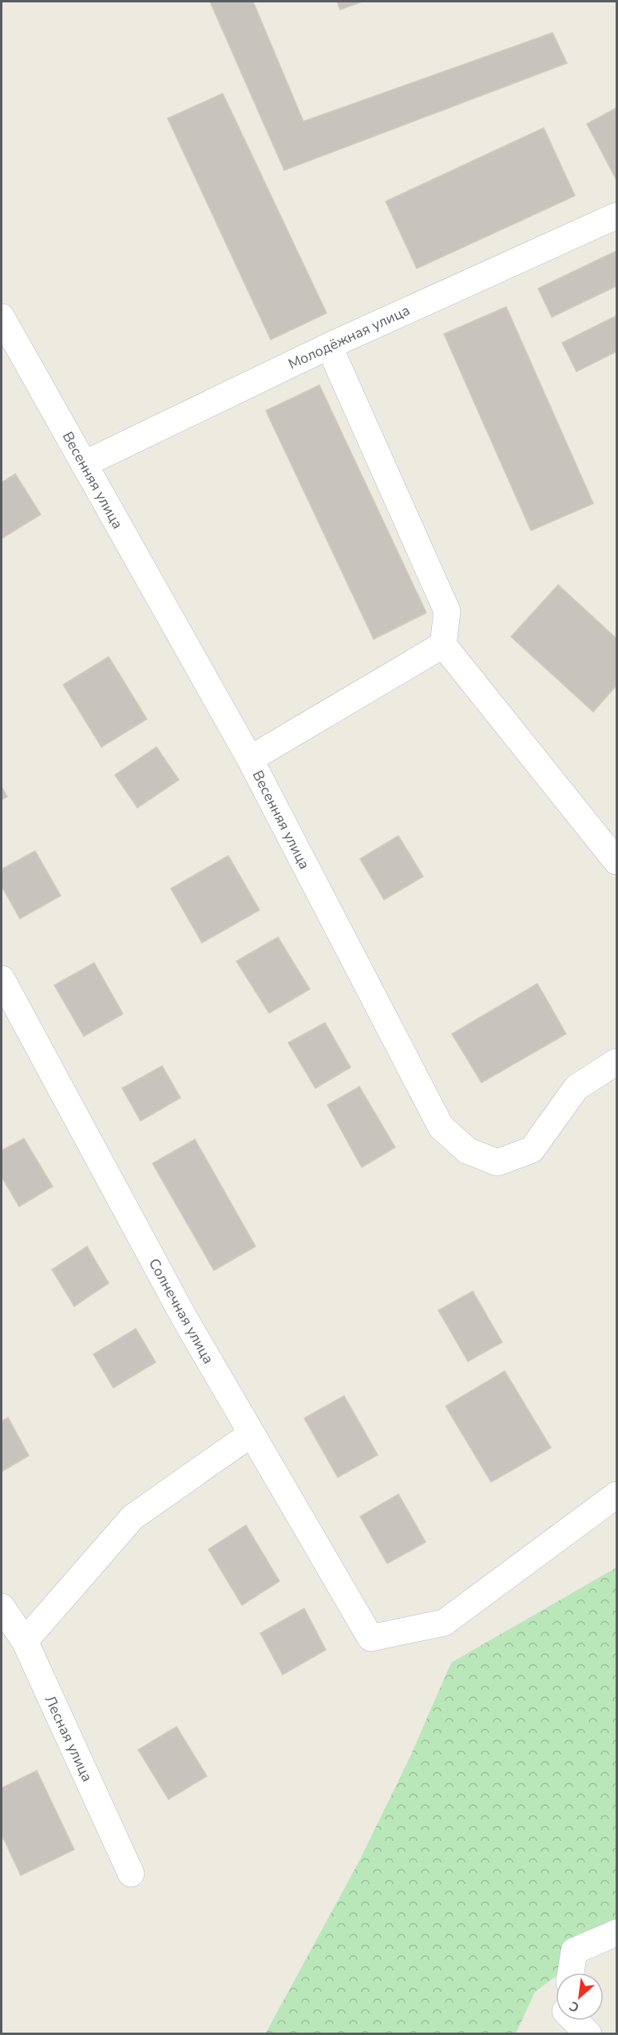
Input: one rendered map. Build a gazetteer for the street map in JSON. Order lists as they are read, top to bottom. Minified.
{"streets":{"street":["Молодёжная улица","Весенняя улица","Солнечная улица","Лесная улица"]},"crossings":[["Молодёжная улица","Весенняя улица"]],"north":"bottom left"}
